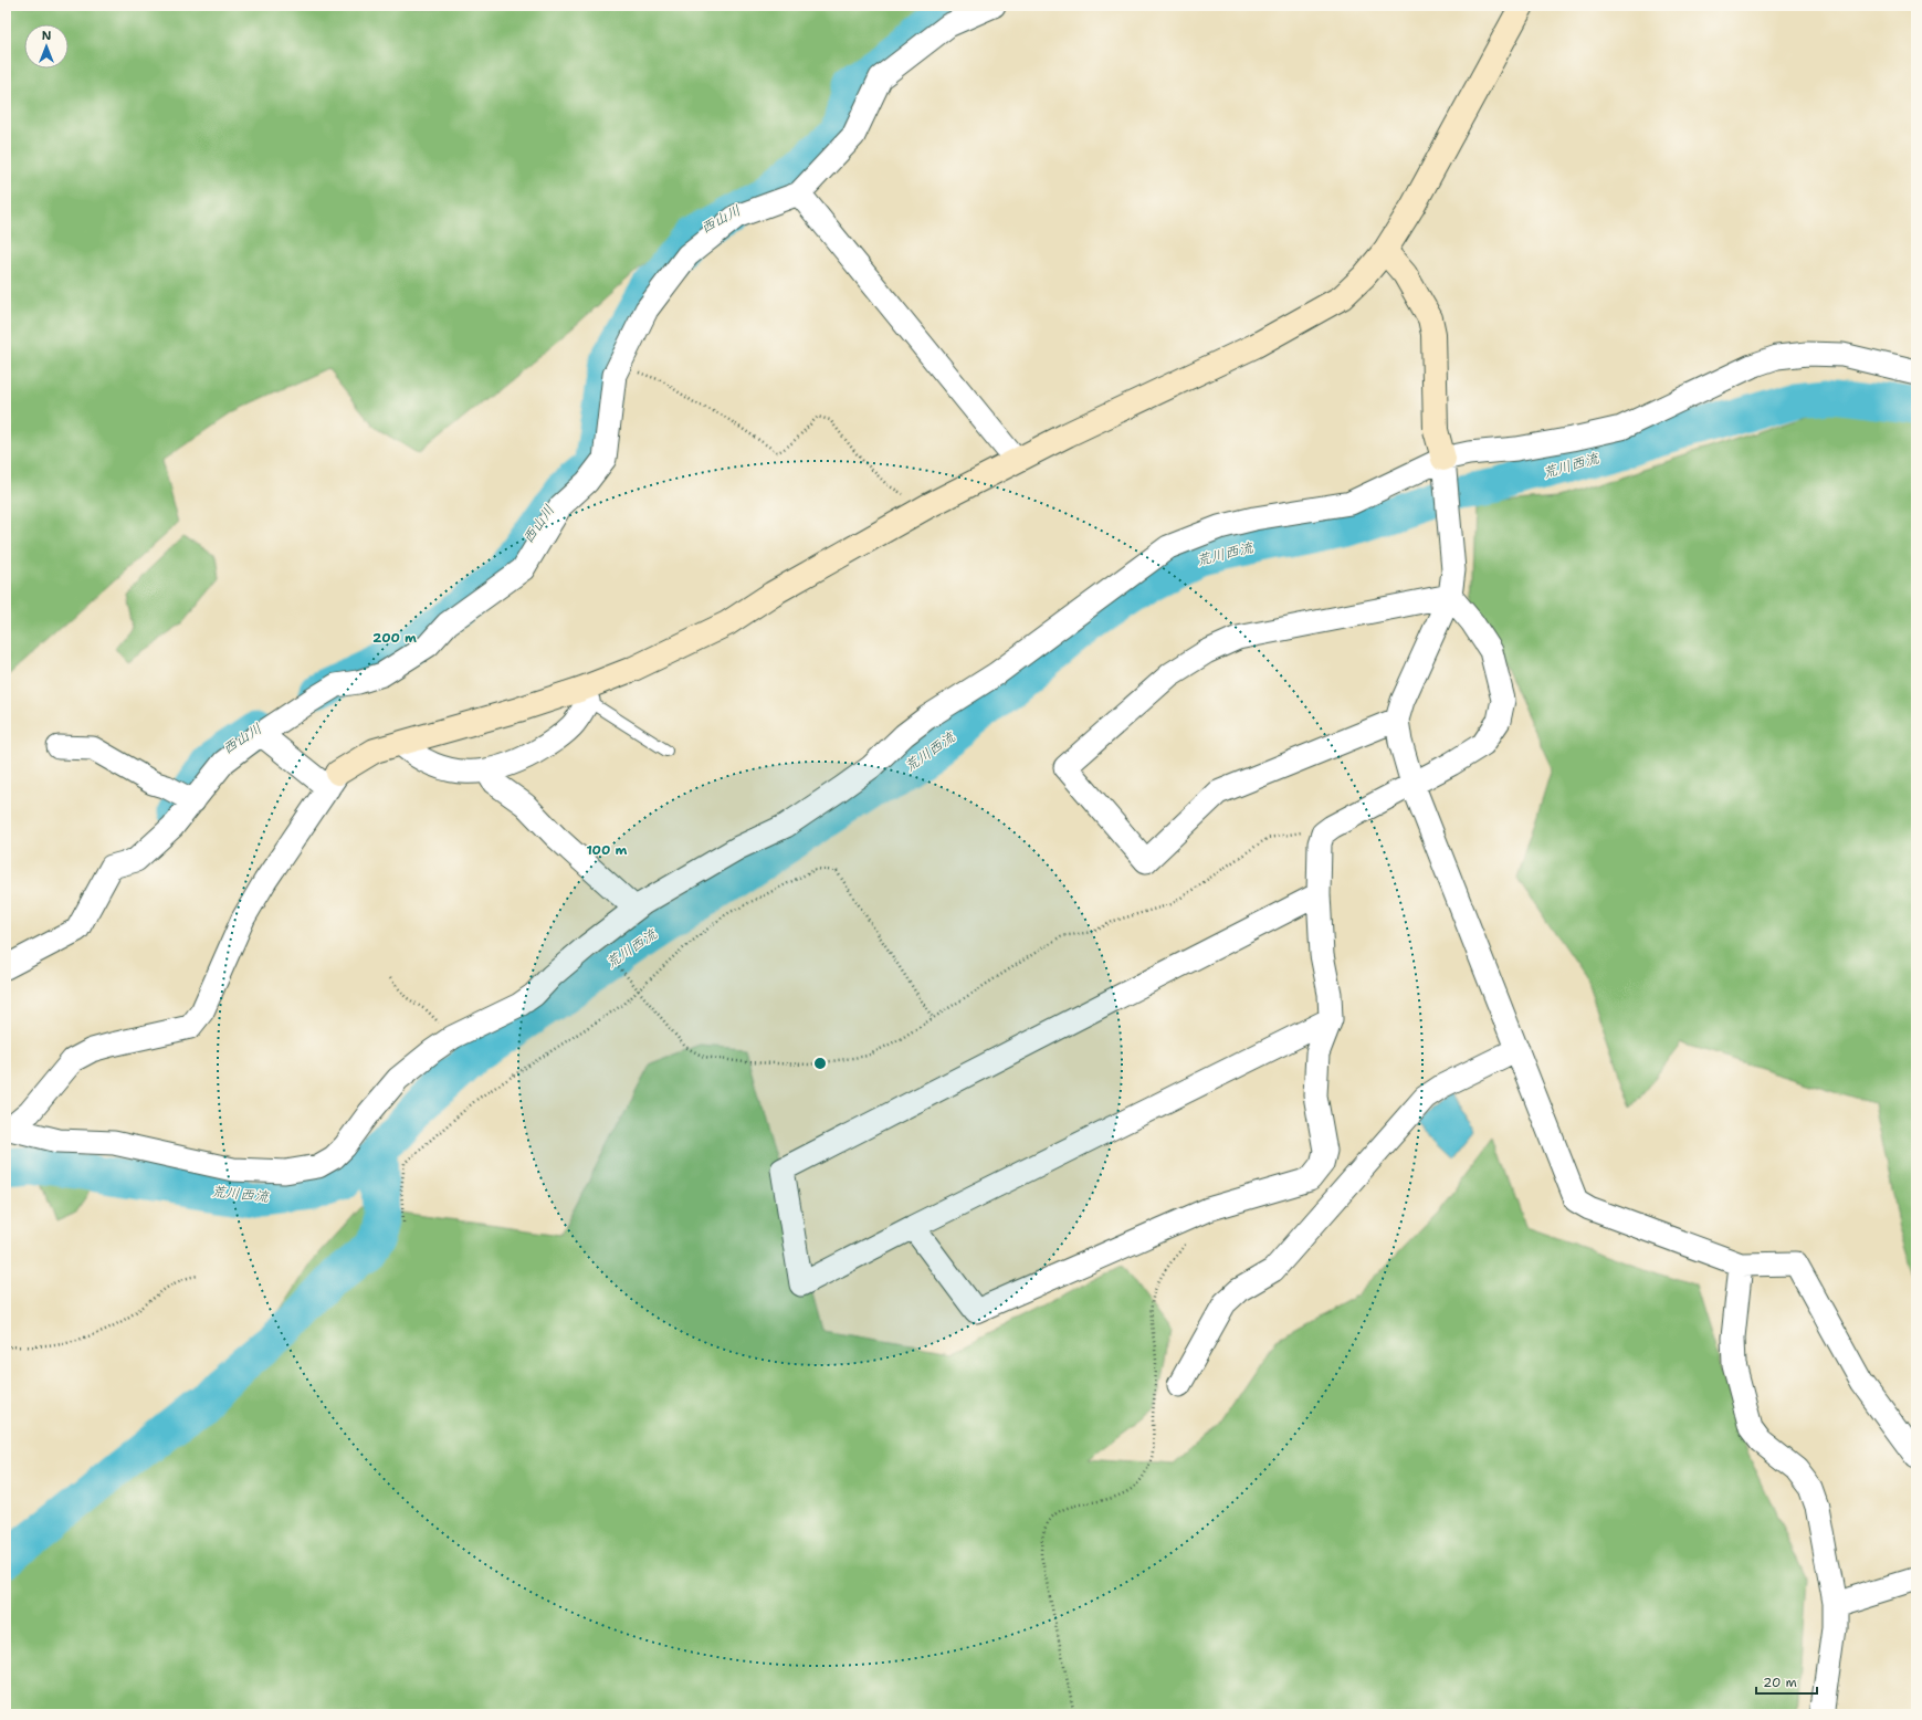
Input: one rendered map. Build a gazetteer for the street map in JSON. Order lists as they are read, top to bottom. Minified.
{"water":["西山川","荒川西流"],"scale_bar":"20 m","north":"top","rings":["200 m","100 m"]}
